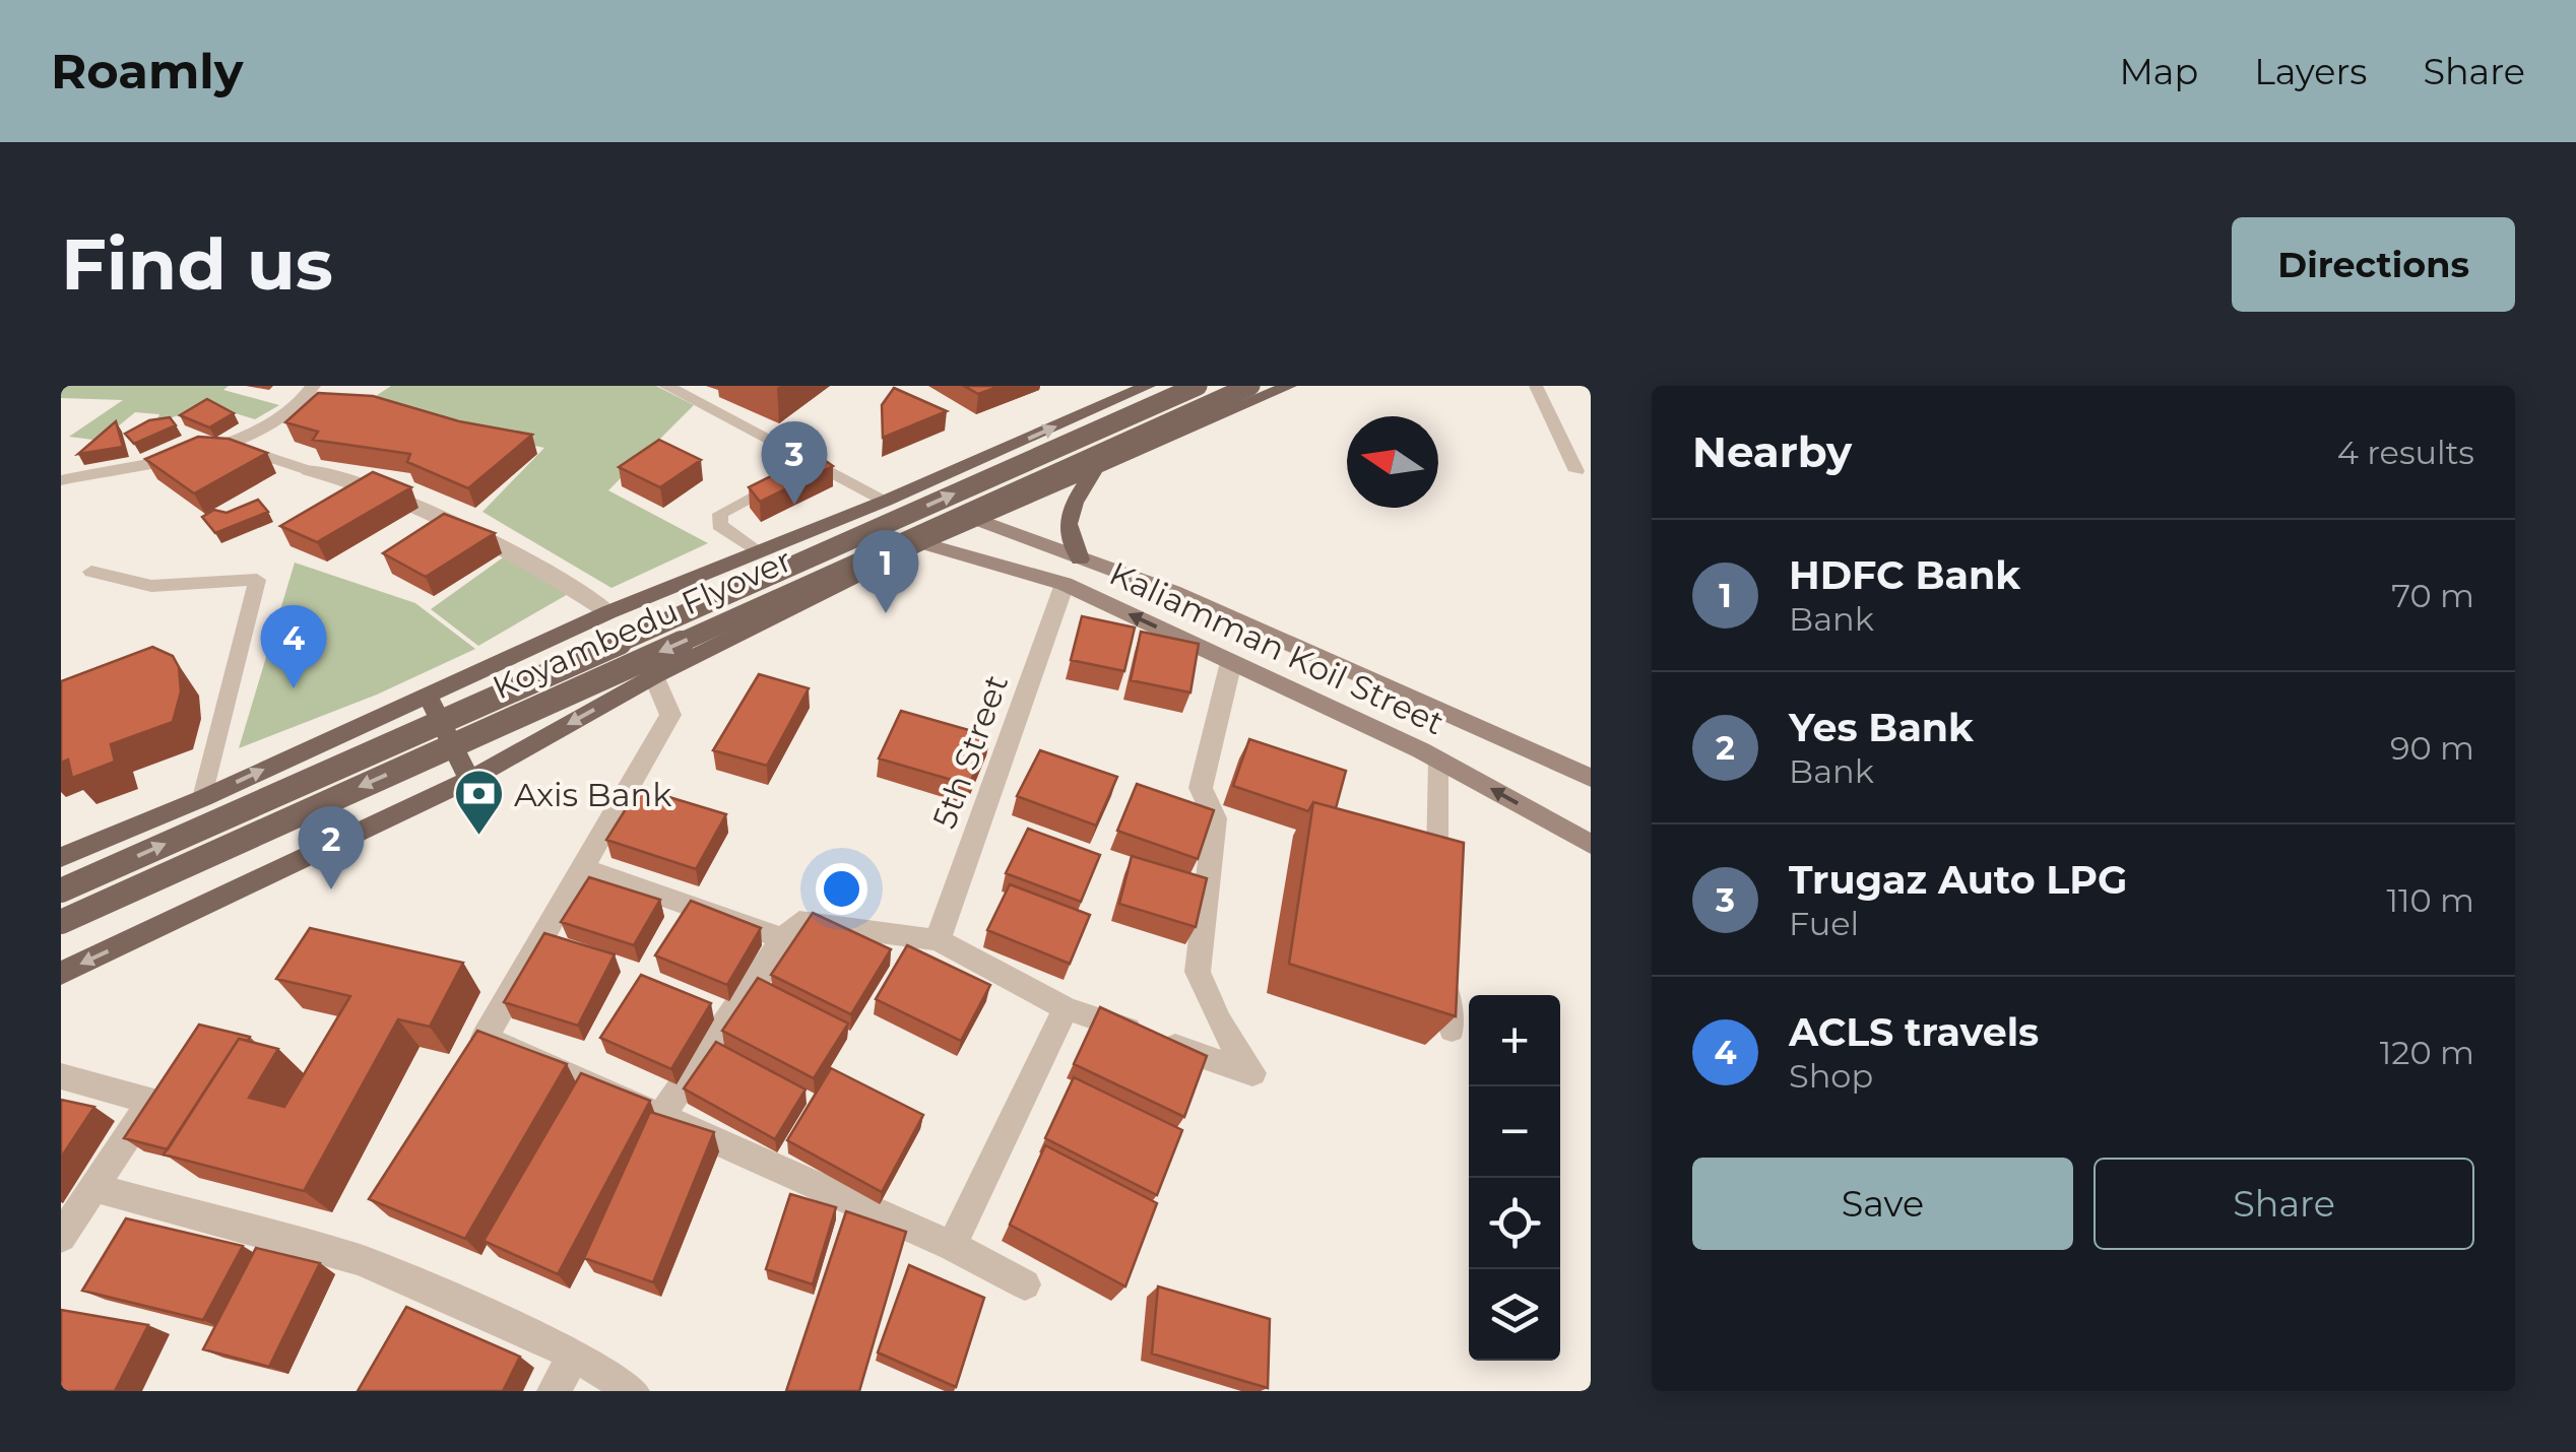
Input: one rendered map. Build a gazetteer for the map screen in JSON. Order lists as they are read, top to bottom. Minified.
{"streets":{"main road":["Koyambedu Flyover","Kaliamman Koil Street"],"street":["5th Street"]},"crossings":[["Kaliamman Koil Street","5th Street"]],"places":{"bank":["Axis Bank"]},"north":"left","page":{"header":"Roamly","nav":["Map","Layers","Share"],"buttons":["Directions",["Save","Share"]],"title":"Find us","heading":["Nearby","4 results"],"pins":["3","1","4","2"],"list":[{"mark":"1","name":"HDFC Bank","note":"Bank","value":"70 m"},{"mark":"2","name":"Yes Bank","note":"Bank","value":"90 m"},{"mark":"3","name":"Trugaz Auto LPG","note":"Fuel","value":"110 m"},{"mark":"4","name":"ACLS travels","note":"Shop","value":"120 m"}],"map_buttons":["+","−"]}}
